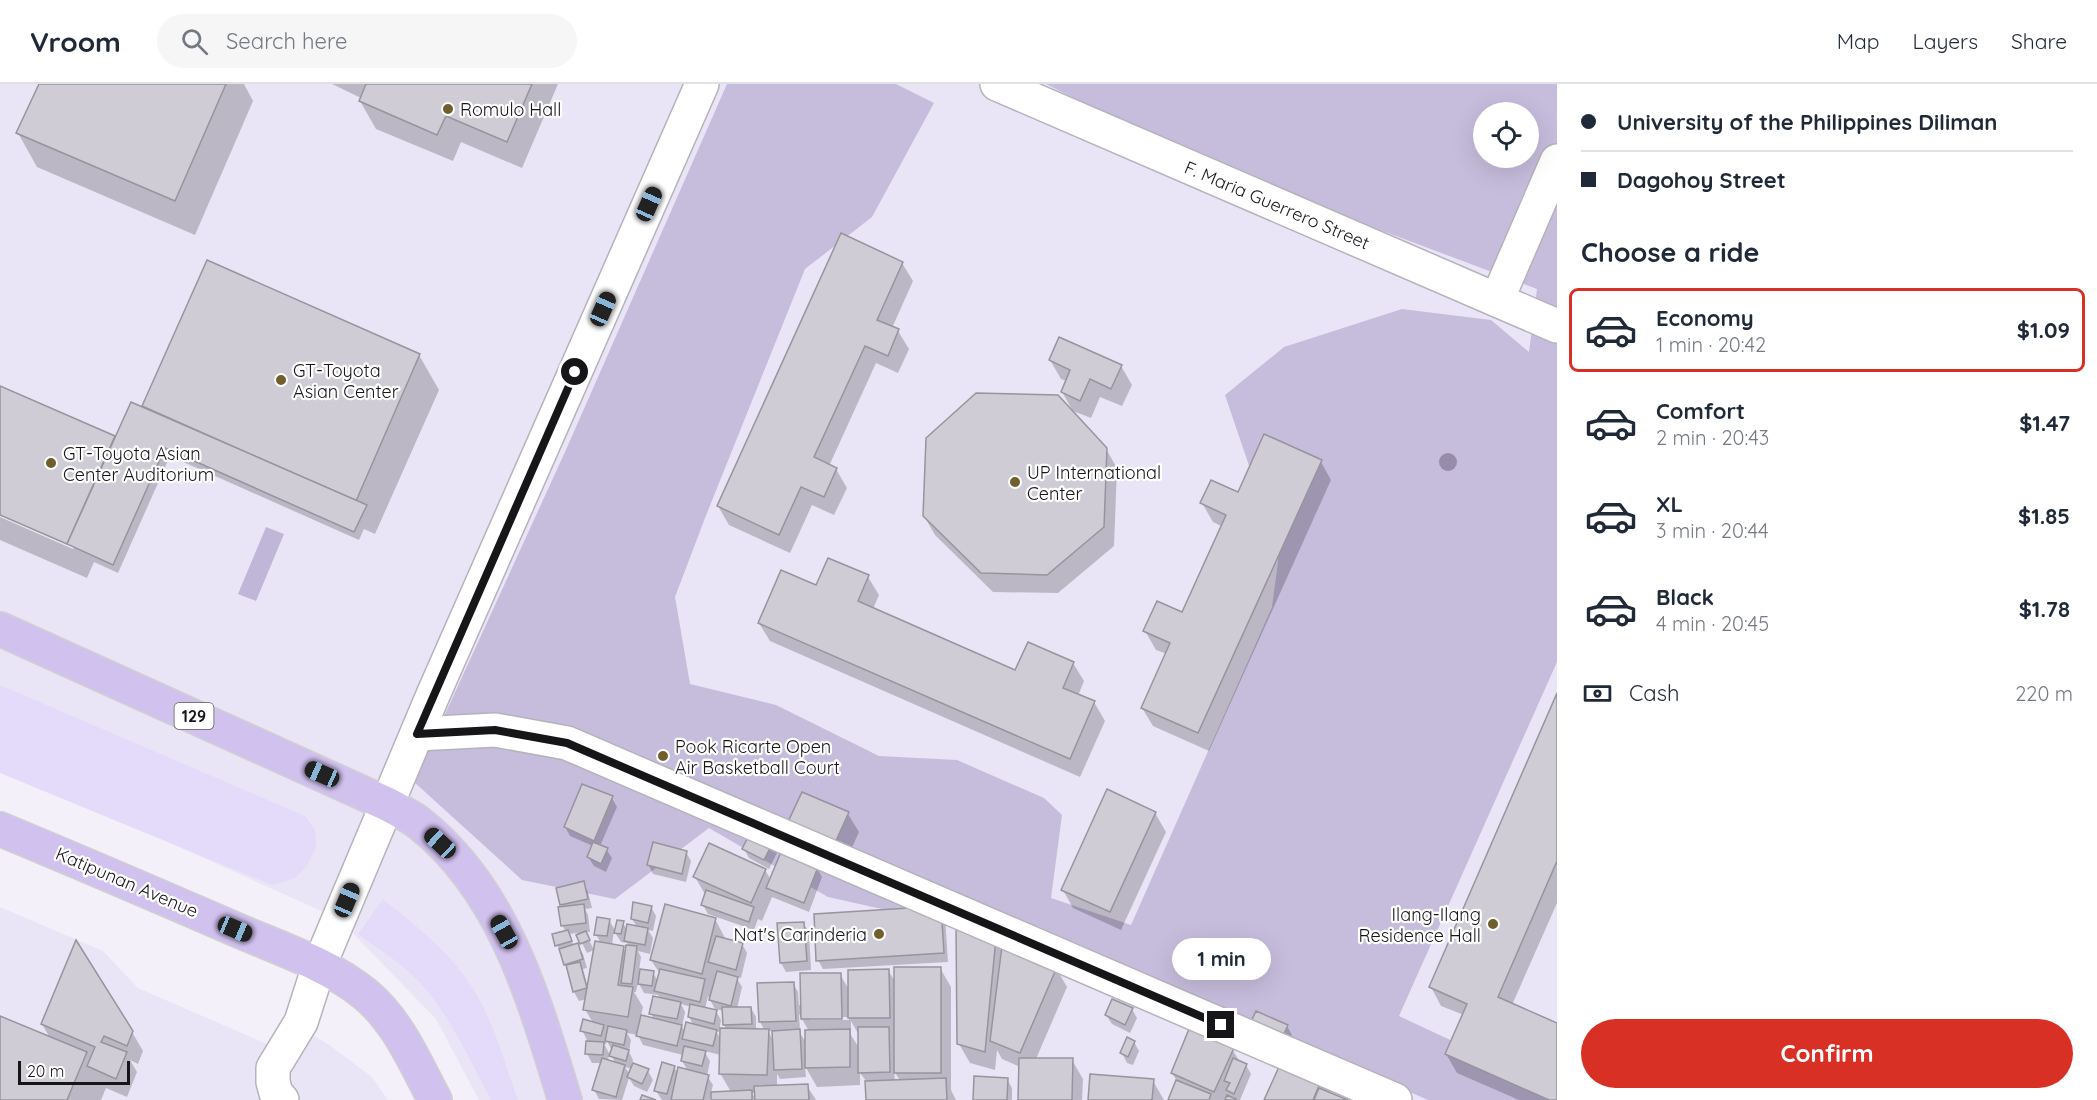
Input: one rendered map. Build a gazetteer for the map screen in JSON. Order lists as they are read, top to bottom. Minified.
{"streets":{"main road":["129","Katipunan Avenue"],"street":["F. Maria Guerrero Street"]},"places":["Romulo Hall","GT-Toyota Asian Center","GT-Toyota Asian Center Auditorium","UP International Center","Pook Ricarte Open Air Basketball Court","Ilang-Ilang Residence Hall","Nat's Carinderia"],"scale_bar":"20 m","page":{"header":"Vroom","search":"Search here","nav":["Map","Layers","Share"],"banner":["University of the Philippines Diliman","Dagohoy Street"],"heading":"Choose a ride","list":[{"name":"Economy","note":"1 min · 20:42","value":"$1.09"},{"name":"Comfort","note":"2 min · 20:43","value":"$1.47"},{"name":"XL","note":"3 min · 20:44","value":"$1.85"},{"name":"Black","note":"4 min · 20:45","value":"$1.78"}],"pay":["Cash","220 m"],"bubble":"1 min","buttons":"Confirm","scale":"20 m"}}
